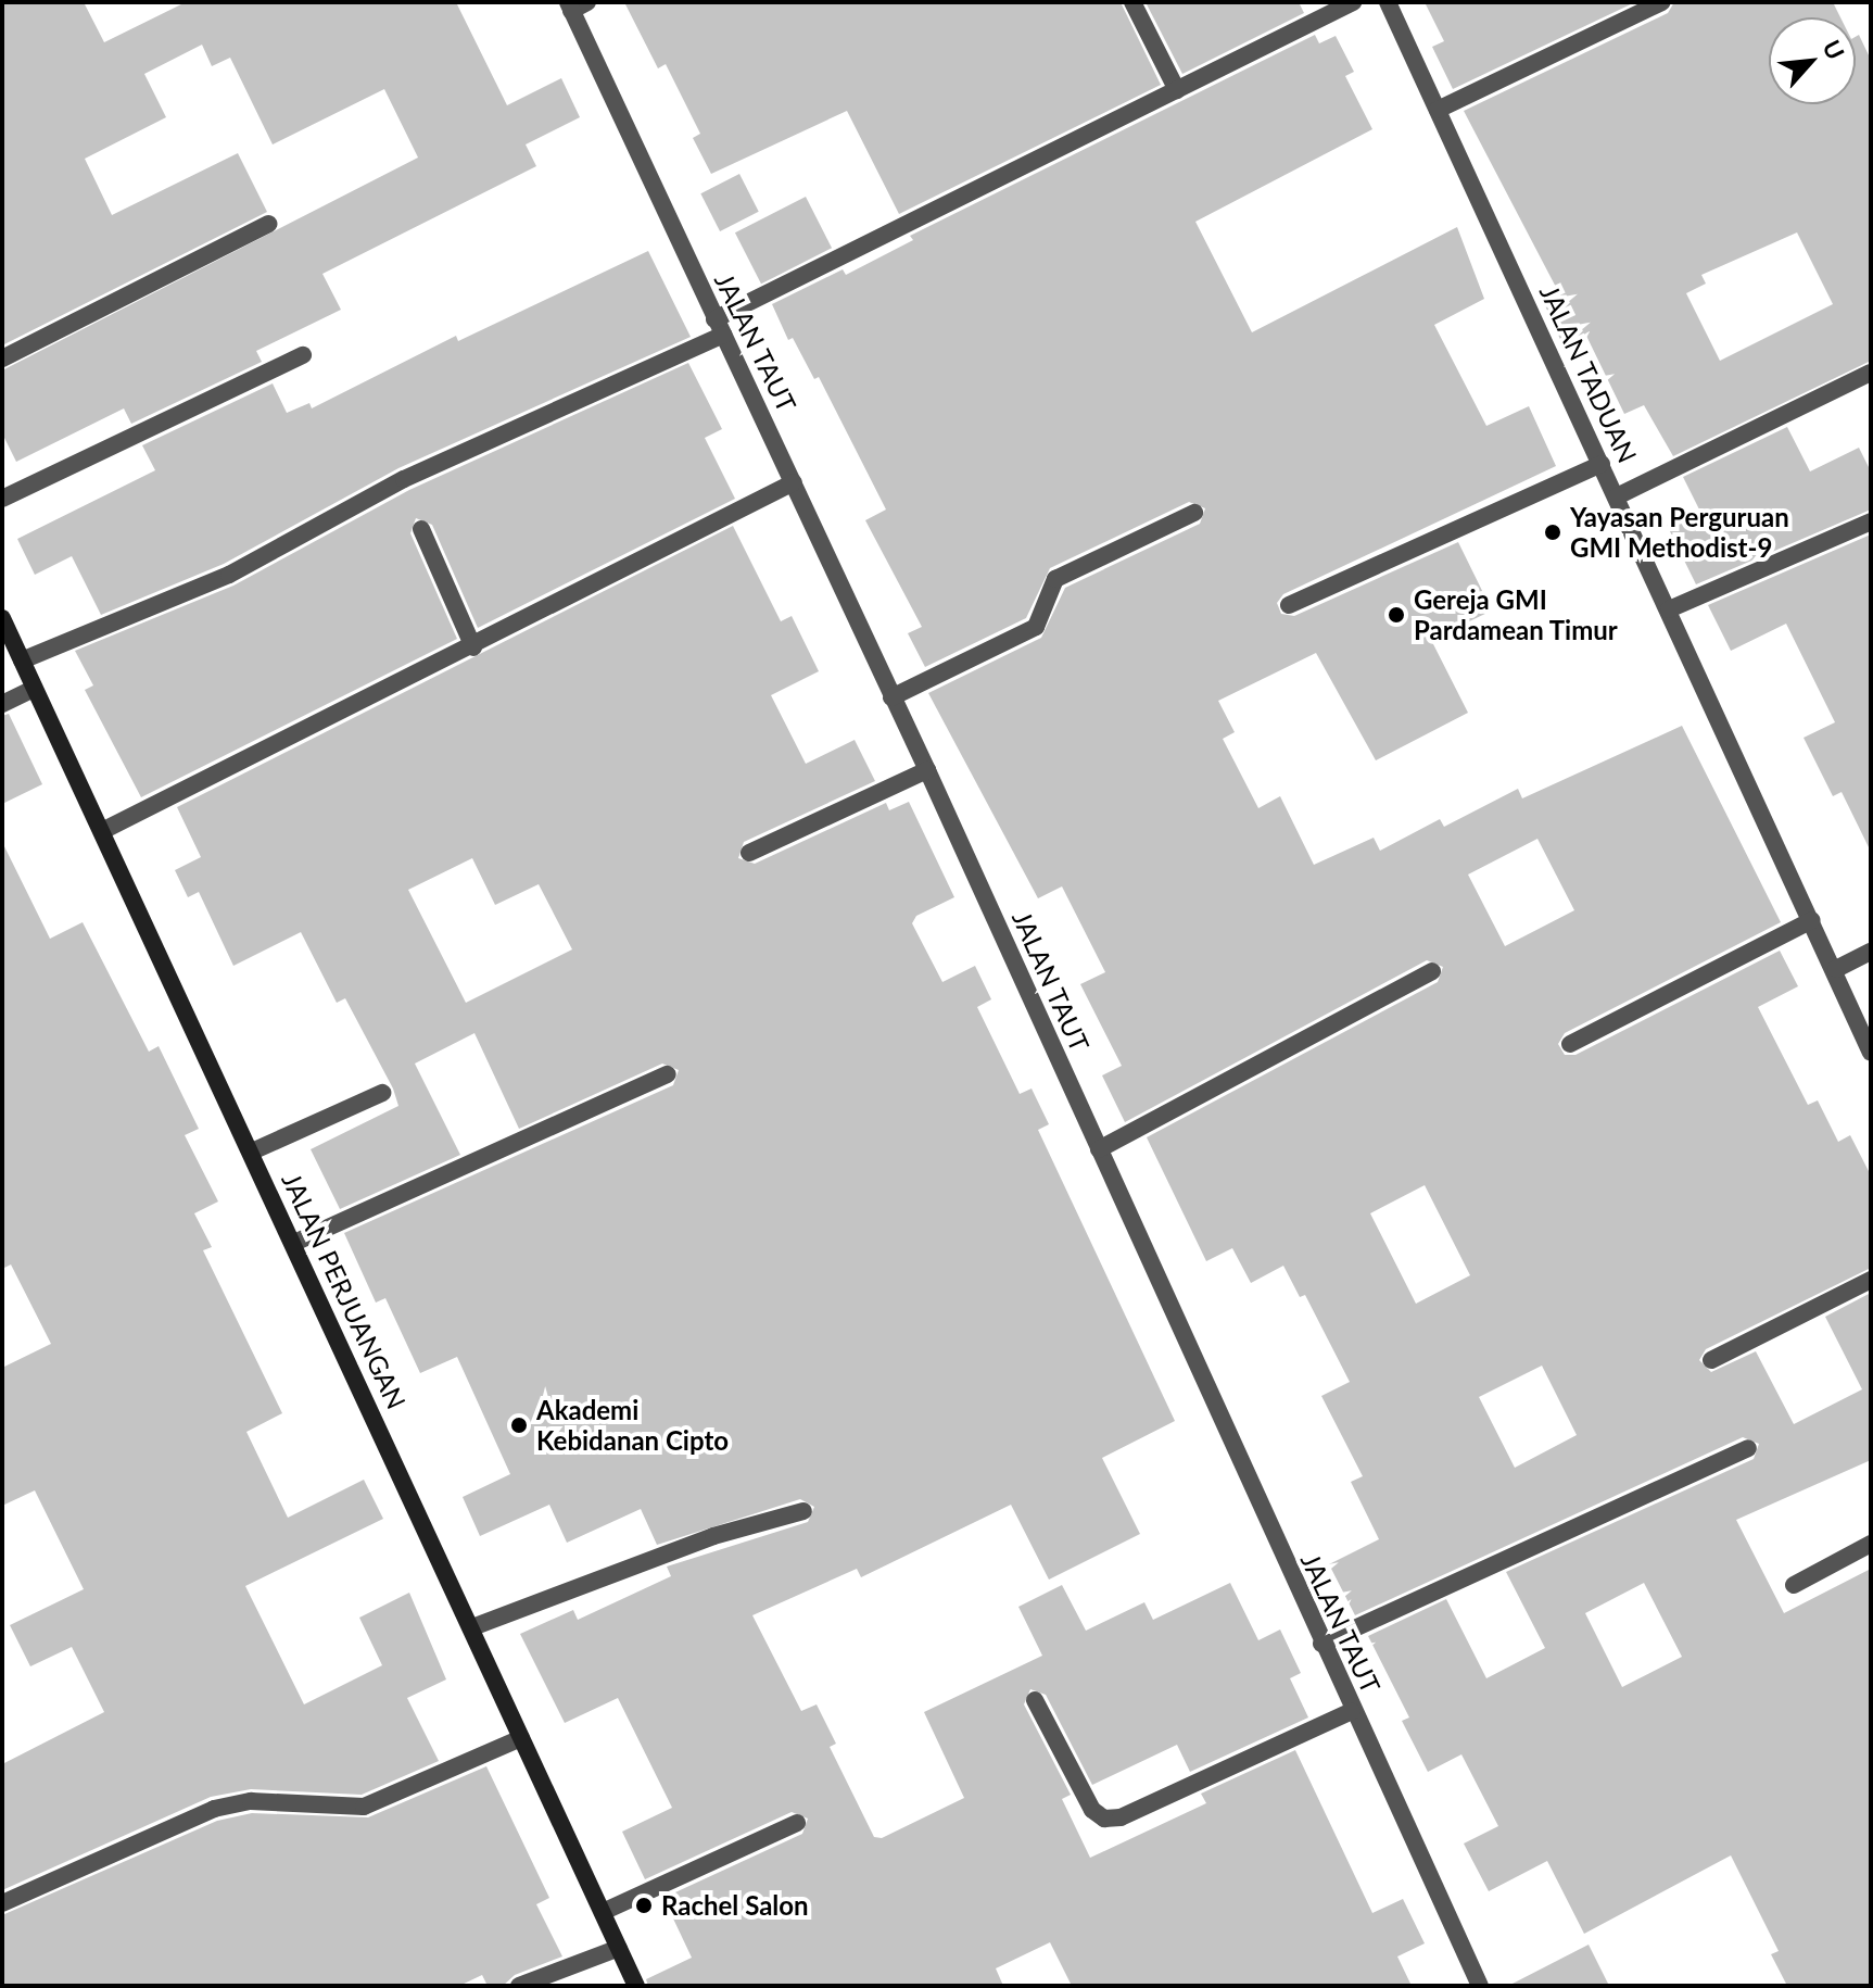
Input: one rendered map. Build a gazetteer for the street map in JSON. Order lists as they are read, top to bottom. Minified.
{"streets":{"street":["JALAN TAUT","JALAN TADUAN","JALAN PERJUANGAN"]},"places":["Yayasan Perguruan GMI Methodist-9","Gereja GMI Pardamean Timur","Akademi Kebidanan Cipto","Rachel Salon"],"north":"top right"}
